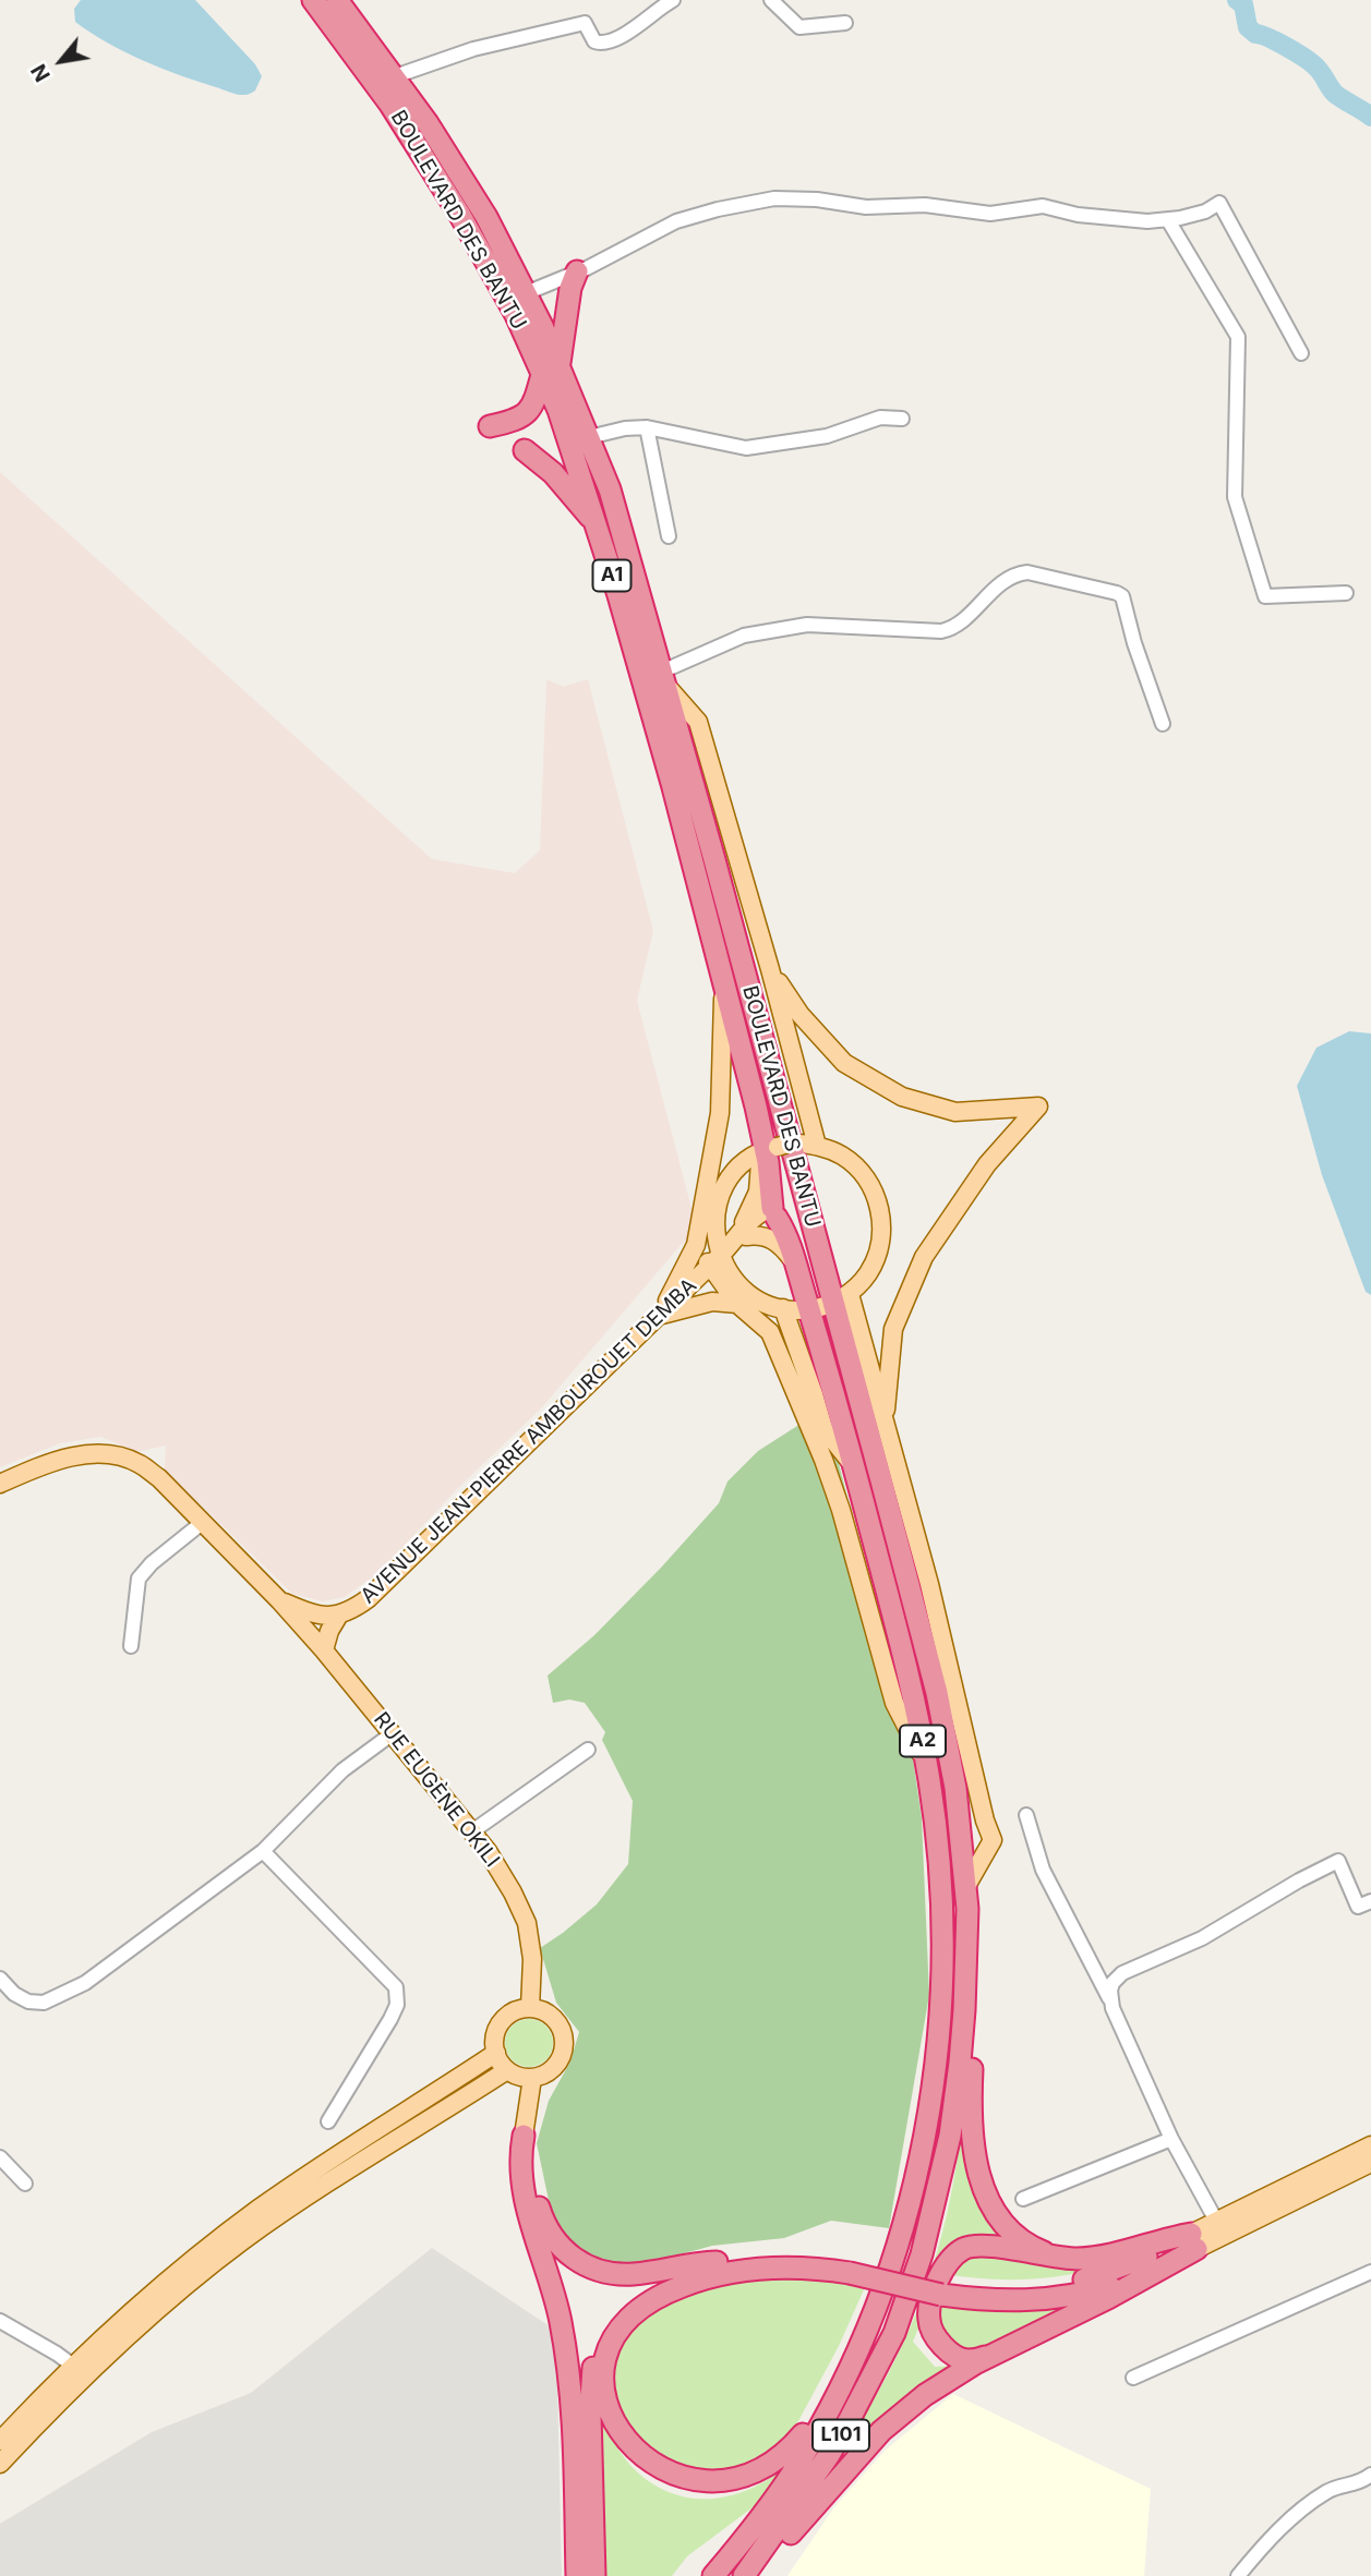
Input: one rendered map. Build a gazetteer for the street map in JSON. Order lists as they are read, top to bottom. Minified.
{"streets":{"highway":["BOULEVARD DES BANTU","A1","A2","L101"],"main road":["AVENUE JEAN-PIERRE AMBOUROUET DEMBA","RUE EUGÈNE OKILI"]},"crossings":[["BOULEVARD DES BANTU","AVENUE JEAN-PIERRE AMBOUROUET DEMBA"],["BOULEVARD DES BANTU","L101"],["AVENUE JEAN-PIERRE AMBOUROUET DEMBA","RUE EUGÈNE OKILI"]],"north":"bottom left"}
